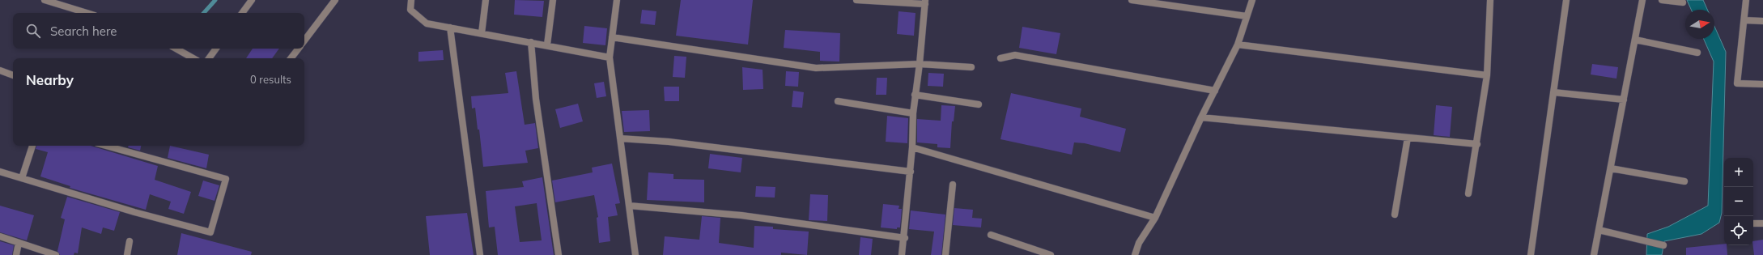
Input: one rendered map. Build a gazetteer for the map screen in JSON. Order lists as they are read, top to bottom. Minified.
{"north":"right","page":{"search":"Search here","heading":["Nearby","0 results"],"map_buttons":["+","−"]}}
